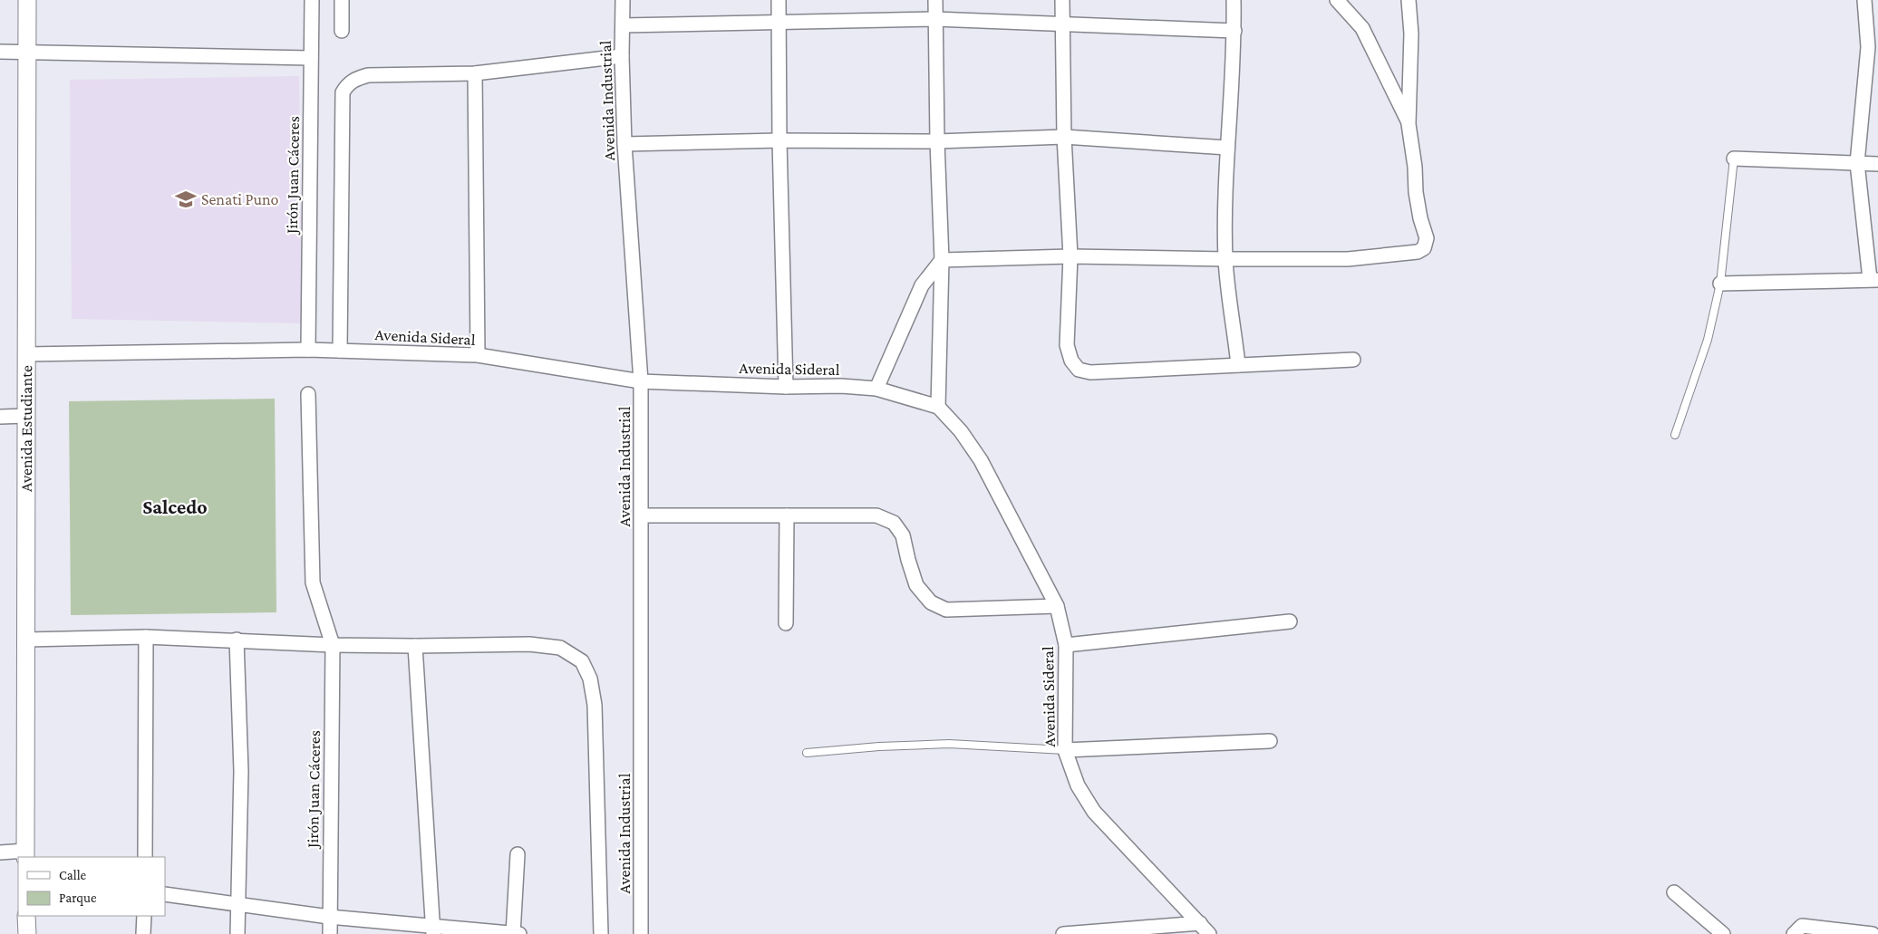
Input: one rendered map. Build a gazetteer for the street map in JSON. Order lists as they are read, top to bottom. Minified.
{"streets":{"street":["Avenida Industrial","Jirón Juan Cáceres","Avenida Sideral","Avenida Estudiante"]},"crossings":[["Avenida Industrial","Avenida Sideral"],["Jirón Juan Cáceres","Avenida Sideral"],["Avenida Sideral","Avenida Estudiante"]],"districts":["Salcedo"],"places":{"school or university":["Senati Puno"]},"legend":["Calle","Parque"]}
